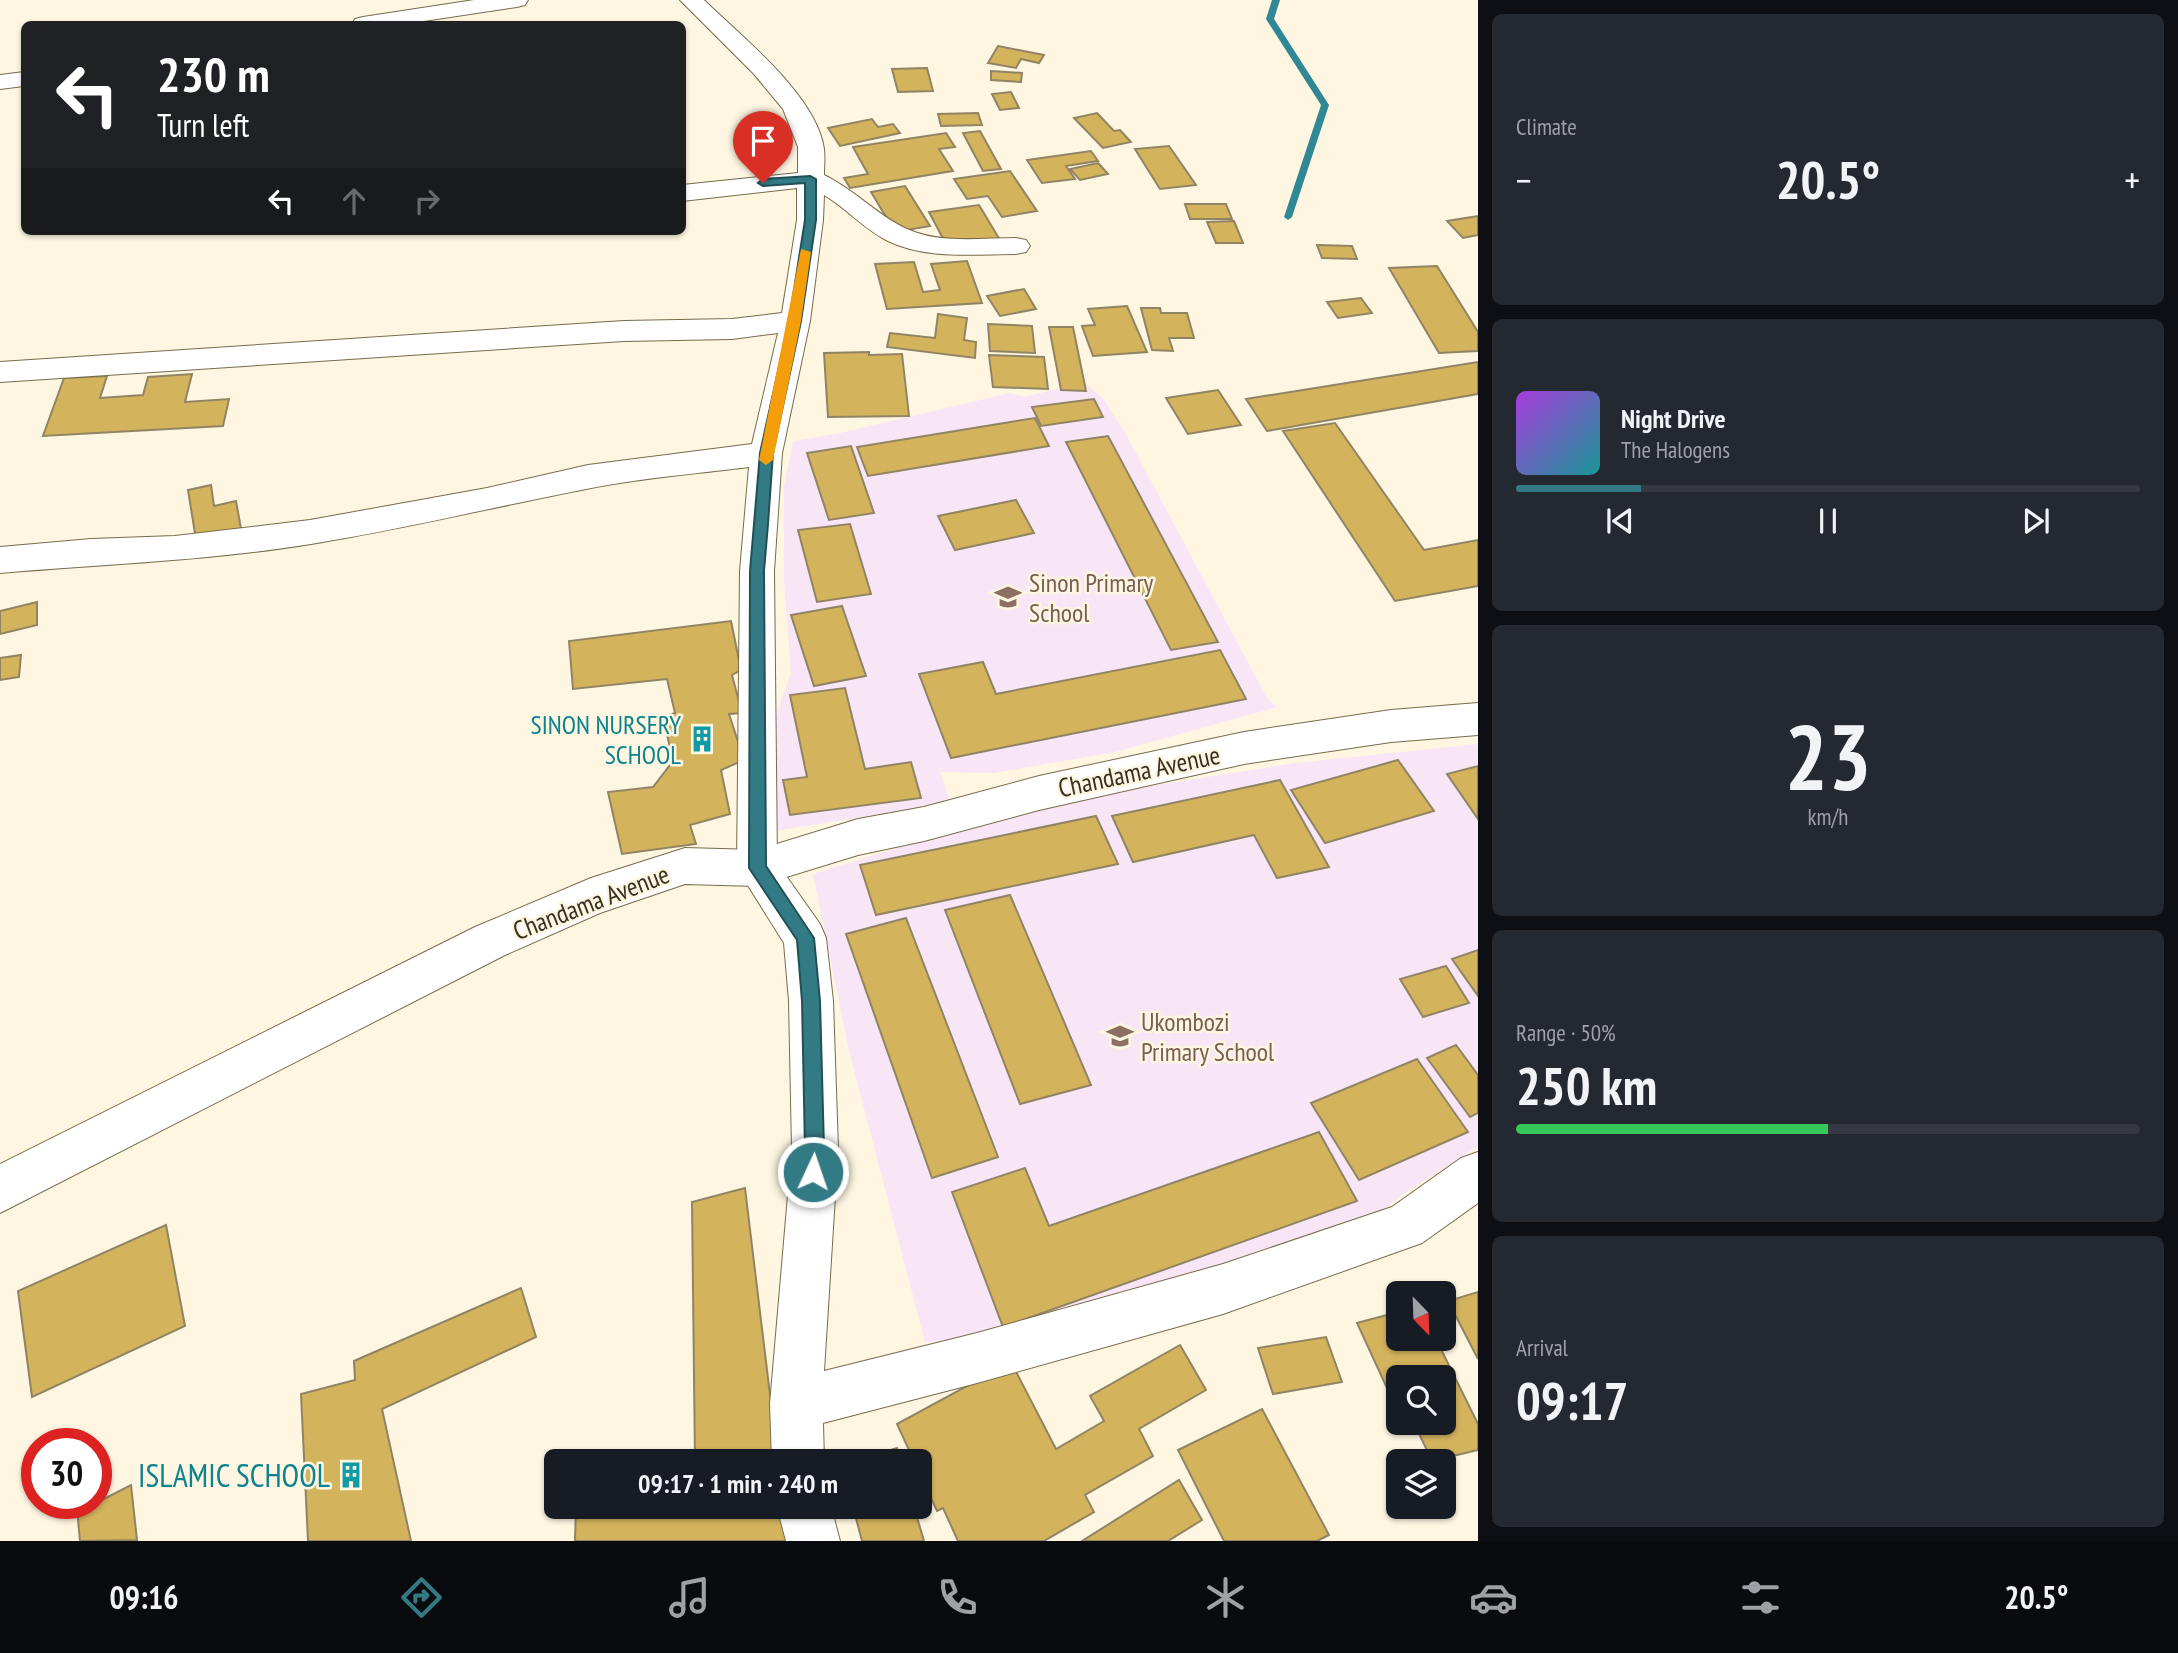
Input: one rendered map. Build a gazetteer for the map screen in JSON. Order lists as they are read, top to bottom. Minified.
{"streets":{"street":["Chandama Avenue"]},"places":{"school or university":["Sinon Primary School","Ukombozi Primary School"],"building":["SINON NURSERY SCHOOL","ISLAMIC SCHOOL"]},"north":"bottom right","page":{"tile":["Climate",["23","km/h"],["Range · 50%","250 km"],["Arrival","09:17"]],"turn":["230 m","Turn left"],"heat":["−","20.5°","+"],"song":["Night Drive","The Halogens"],"limit":"30","trip":"09:17 · 1 min · 240 m","tabs":["09:16","20.5°"]}}
